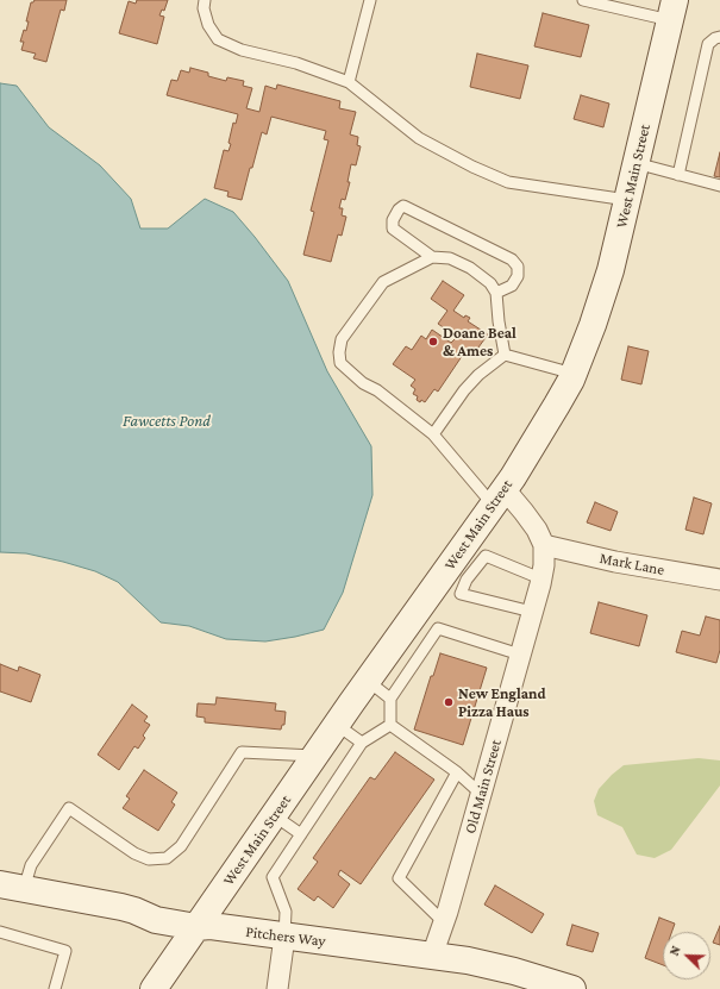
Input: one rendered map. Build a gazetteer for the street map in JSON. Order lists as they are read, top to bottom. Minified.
{"streets":{"main road":["West Main Street","Pitchers Way"],"street":["Mark Lane","Old Main Street"]},"crossings":[["West Main Street","Pitchers Way"],["Mark Lane","Old Main Street"],["Old Main Street","Pitchers Way"]],"water":["Fawcetts Pond"],"places":["Doane Beal & Ames","New England Pizza Haus"],"north":"top left"}
